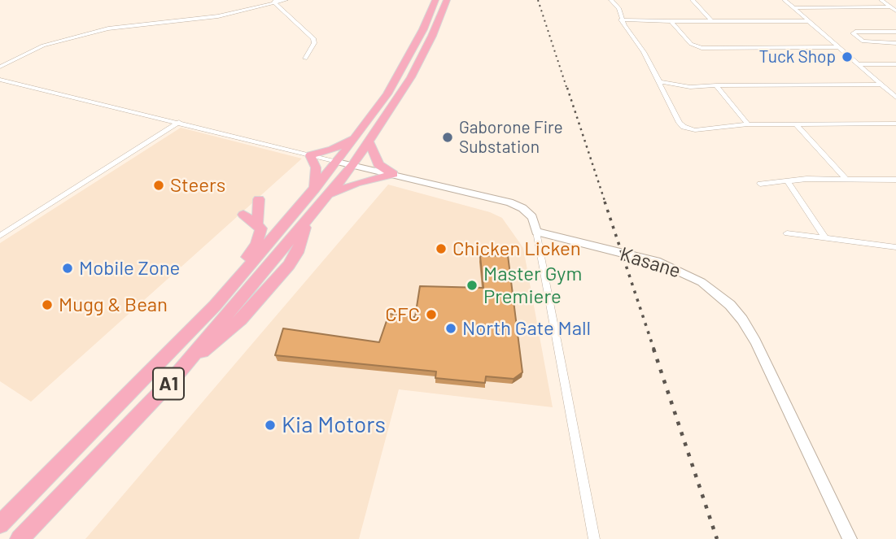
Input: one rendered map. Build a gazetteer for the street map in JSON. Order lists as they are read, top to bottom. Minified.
{"streets":{"highway":["A1"],"street":["Kasane"]},"places":["Tuck Shop","Gaborone Fire Substation","Steers","Chicken Licken","Mobile Zone","Master Gym Premiere","Mugg & Bean","CFC","North Gate Mall","Kia Motors"]}
